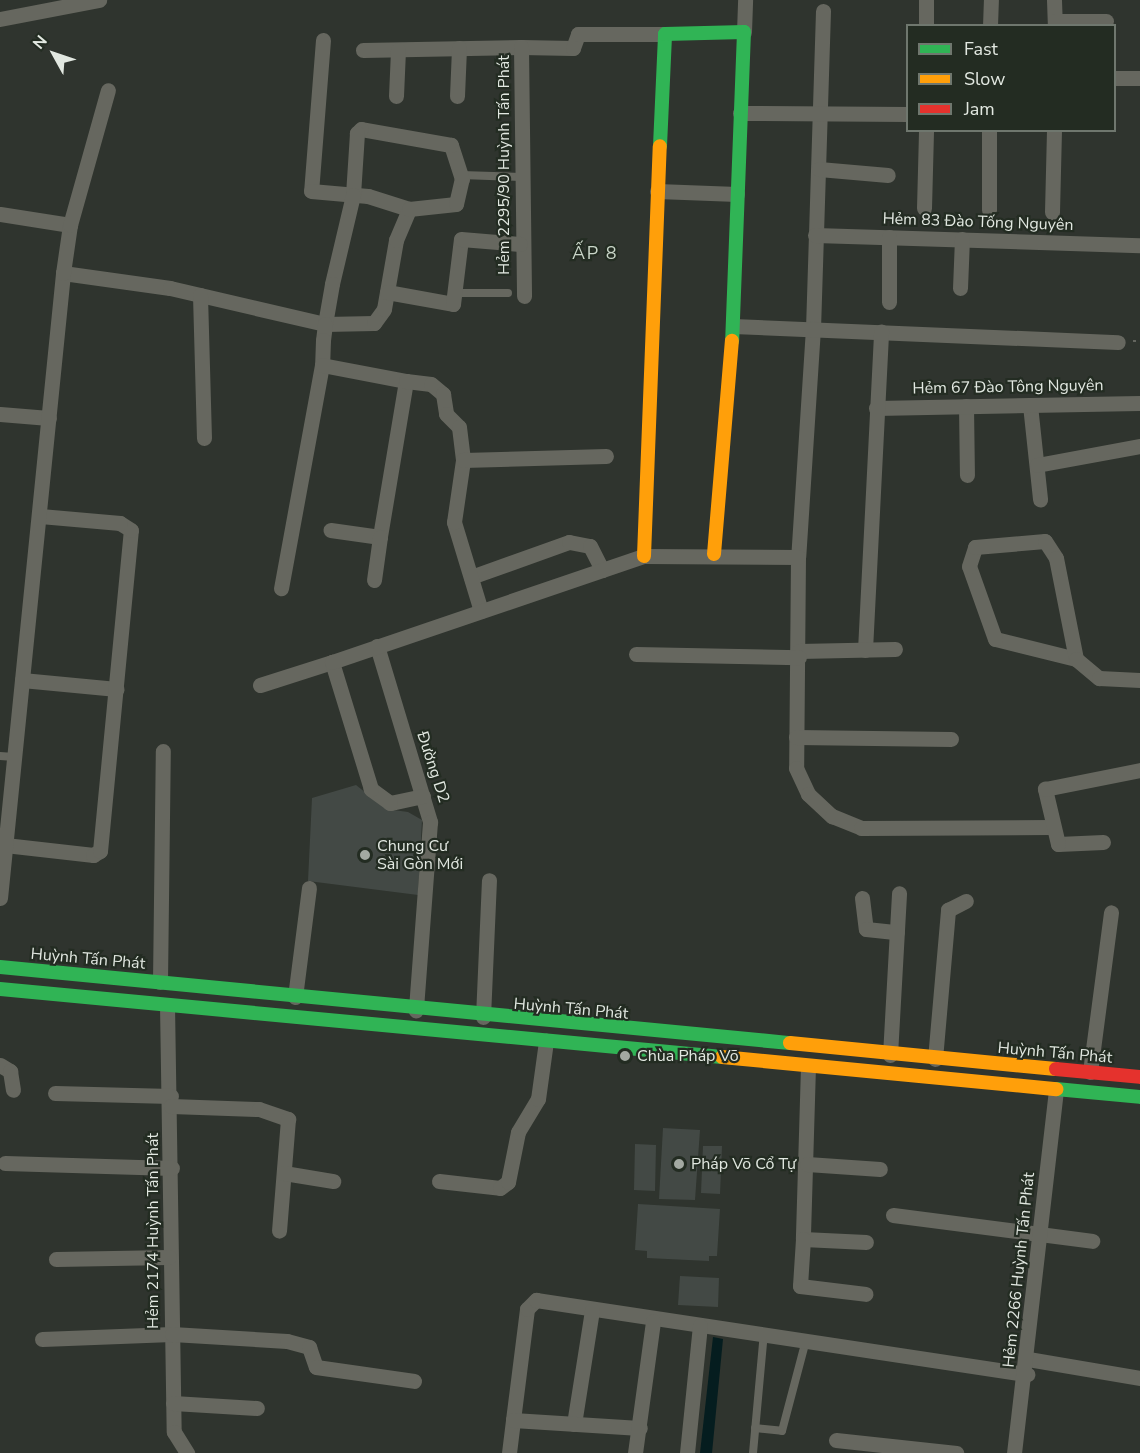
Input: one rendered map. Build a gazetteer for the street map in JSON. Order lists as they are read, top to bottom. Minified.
{"streets":{"main road":["Huỳnh Tấn Phát"],"street":["Hẻm 2295/90 Huỳnh Tấn Phát","Hẻm 83 Đào Tống Nguyên","Hẻm 67 Đào Tông Nguyên","Đường D2","Hẻm 2174 Huỳnh Tấn Phát","Hẻm 2266 Huỳnh Tấn Phát"]},"crossings":[["Đường D2","Huỳnh Tấn Phát"],["Huỳnh Tấn Phát","Hẻm 2174 Huỳnh Tấn Phát"],["Huỳnh Tấn Phát","Hẻm 2266 Huỳnh Tấn Phát"]],"districts":["ẤP 8"],"places":["Chung Cư Sài Gòn Mới","Chùa Pháp Võ","Pháp Võ Cổ Tự"],"legend":["Fast","Slow","Jam"],"north":"top left"}
